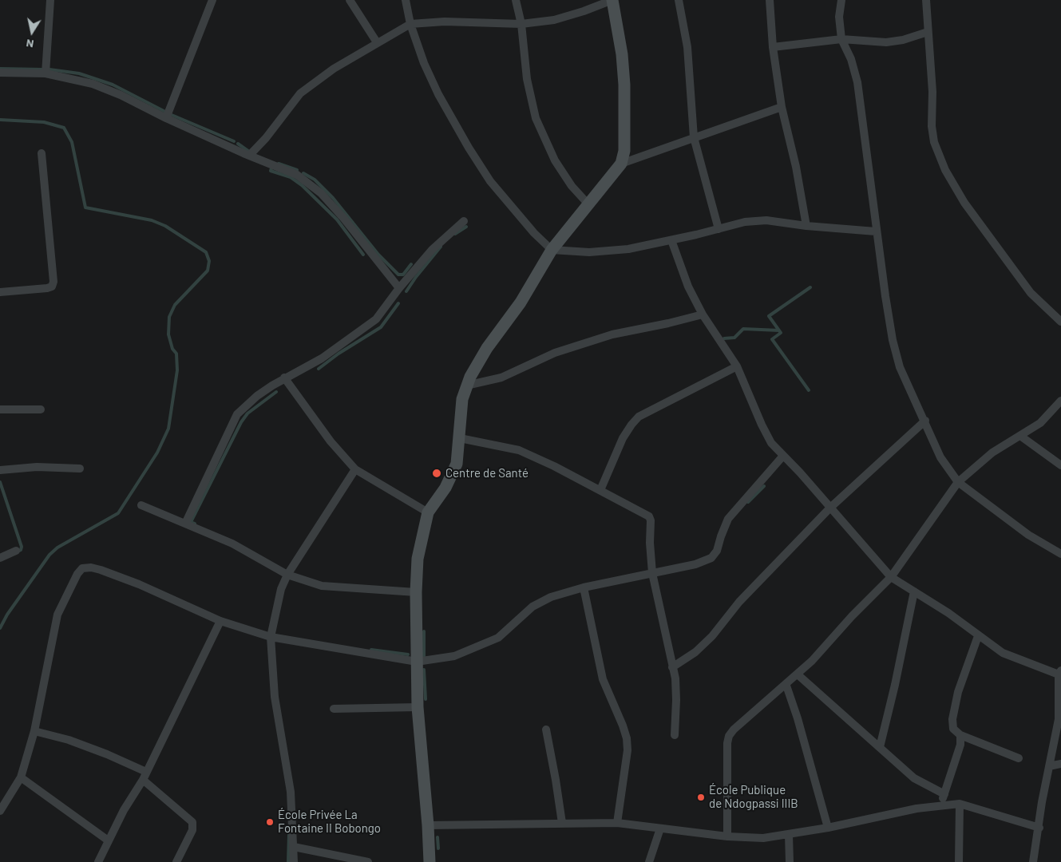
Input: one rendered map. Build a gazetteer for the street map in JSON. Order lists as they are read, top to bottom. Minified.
{"places":["Centre de Santé","École Publique de Ndogpassi IIIB","École Privée La Fontaine II Bobongo"],"north":"bottom"}
